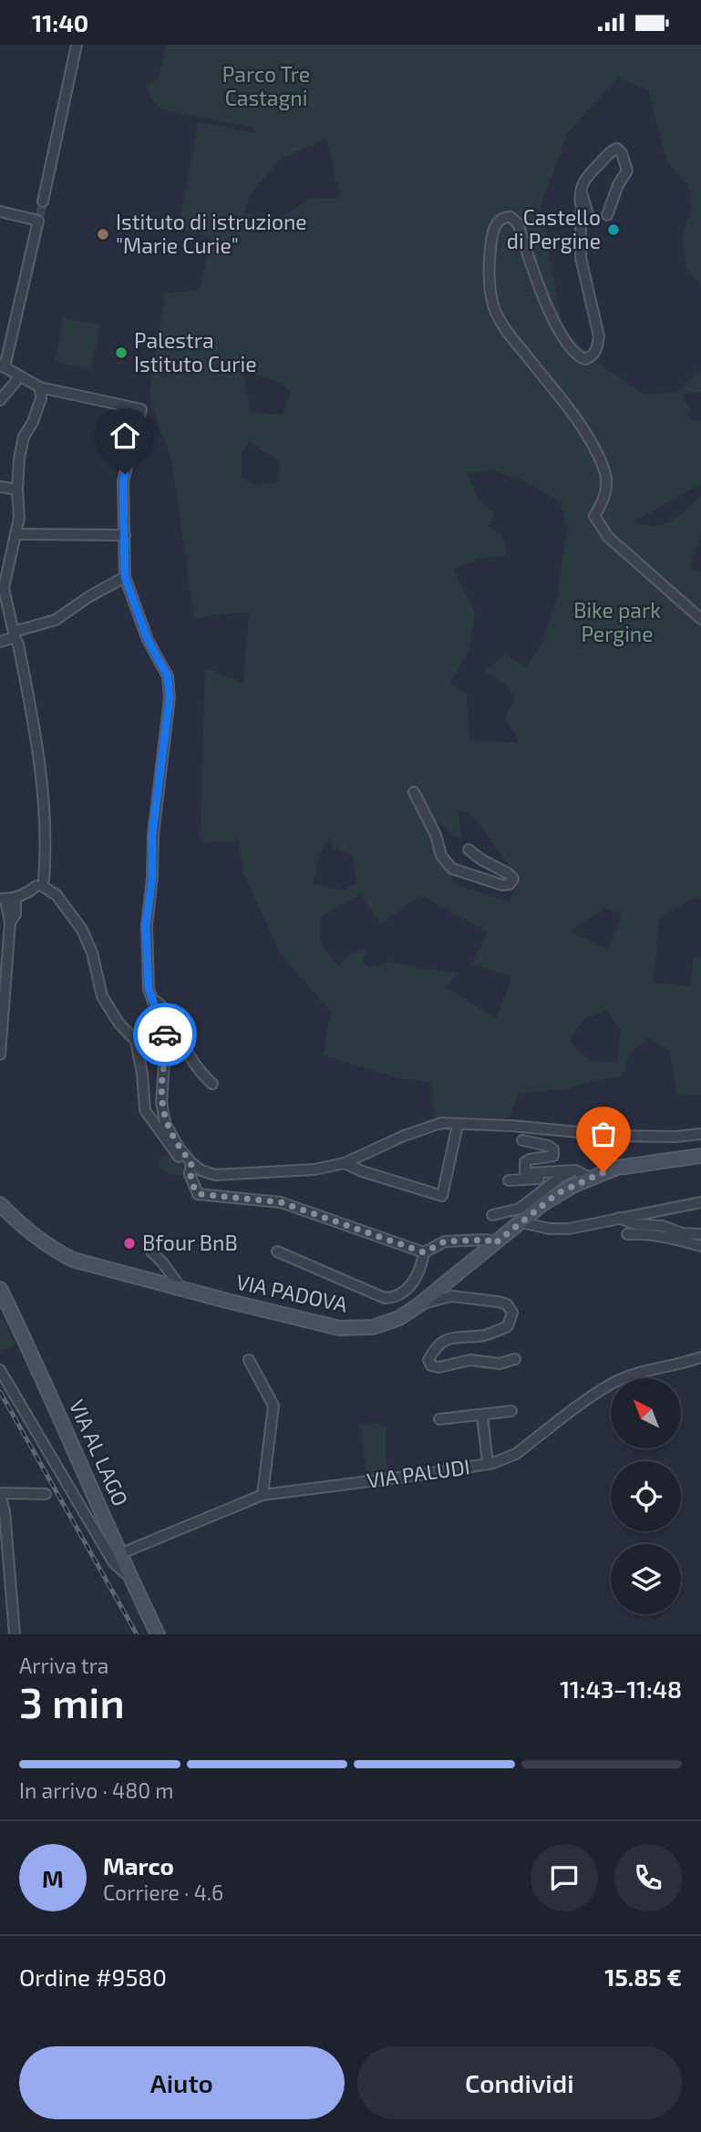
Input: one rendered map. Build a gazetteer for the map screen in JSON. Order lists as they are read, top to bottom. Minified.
{"streets":{"main road":["VIA PADOVA","VIA AL LAGO"],"street":["VIA PALUDI"]},"crossings":[["VIA AL LAGO","VIA PALUDI"]],"parks":["Parco Tre Castagni","Bike park Pergine"],"places":["Castello di Pergine","Istituto di istruzione \"Marie Curie\"","Palestra Istituto Curie","Bfour BnB"],"north":"top left","page":{"status":"11:40","heading":["3 min","Arriva tra","11:43–11:48"],"panel":["Marco","Corriere · 4.6","Ordine #9580","15.85 €"],"bar":"In arrivo · 480 m","round":"M","buttons":["Aiuto","Condividi"]}}
